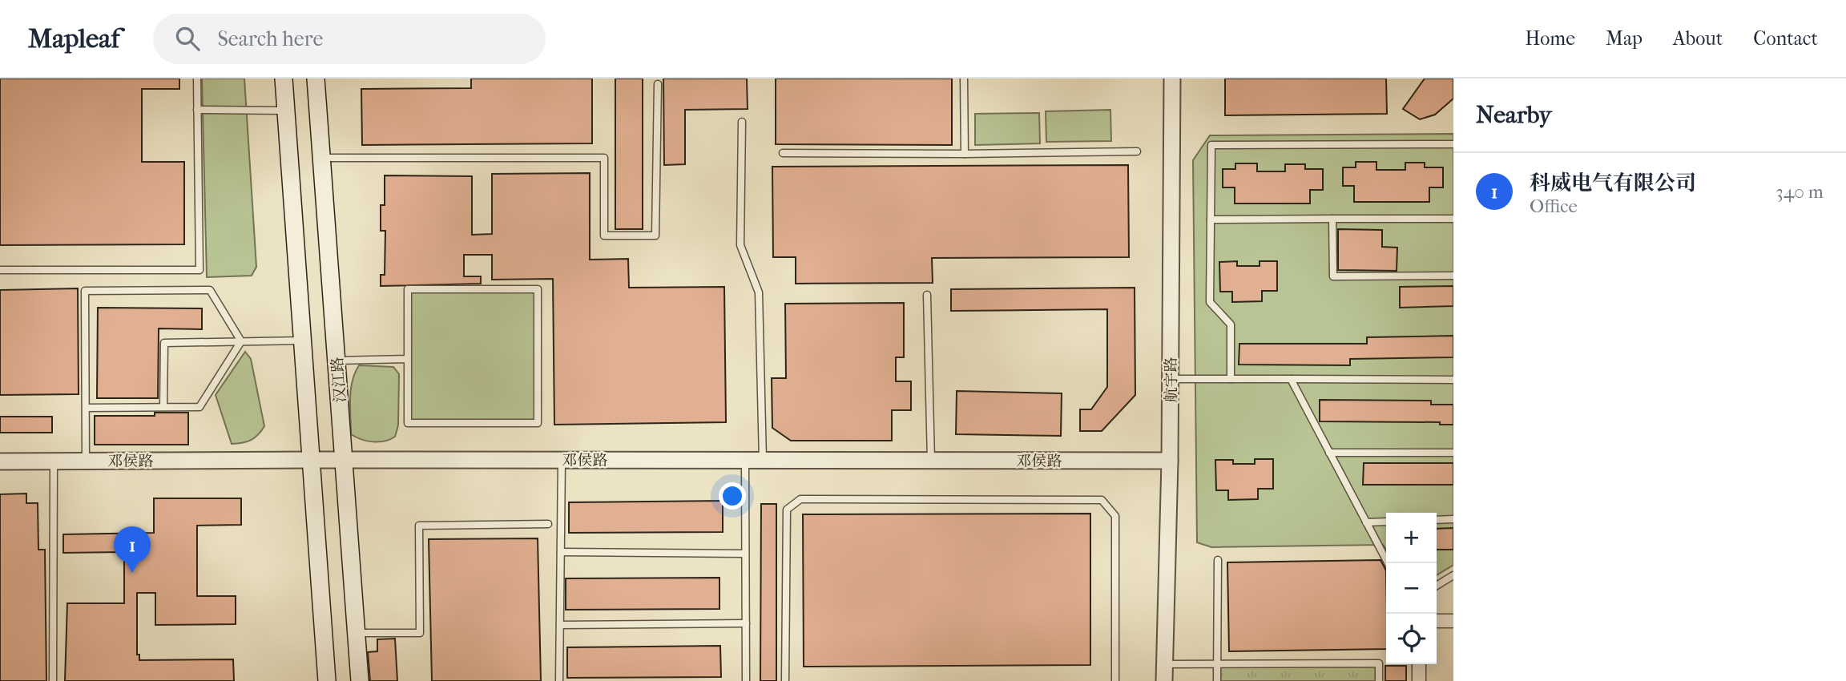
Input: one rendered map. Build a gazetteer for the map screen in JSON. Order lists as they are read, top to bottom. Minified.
{"streets":{"main road":["汉江路"],"street":["航宇路","邓侯路"]},"crossings":[["汉江路","邓侯路"],["航宇路","邓侯路"]],"page":{"header":"Mapleaf","search":"Search here","nav":["Home","Map","About","Contact"],"heading":"Nearby","list":[{"mark":"1","name":"科威电气有限公司","note":"Office","value":"340 m"}],"map_buttons":["+","−"],"pins":"1"}}
